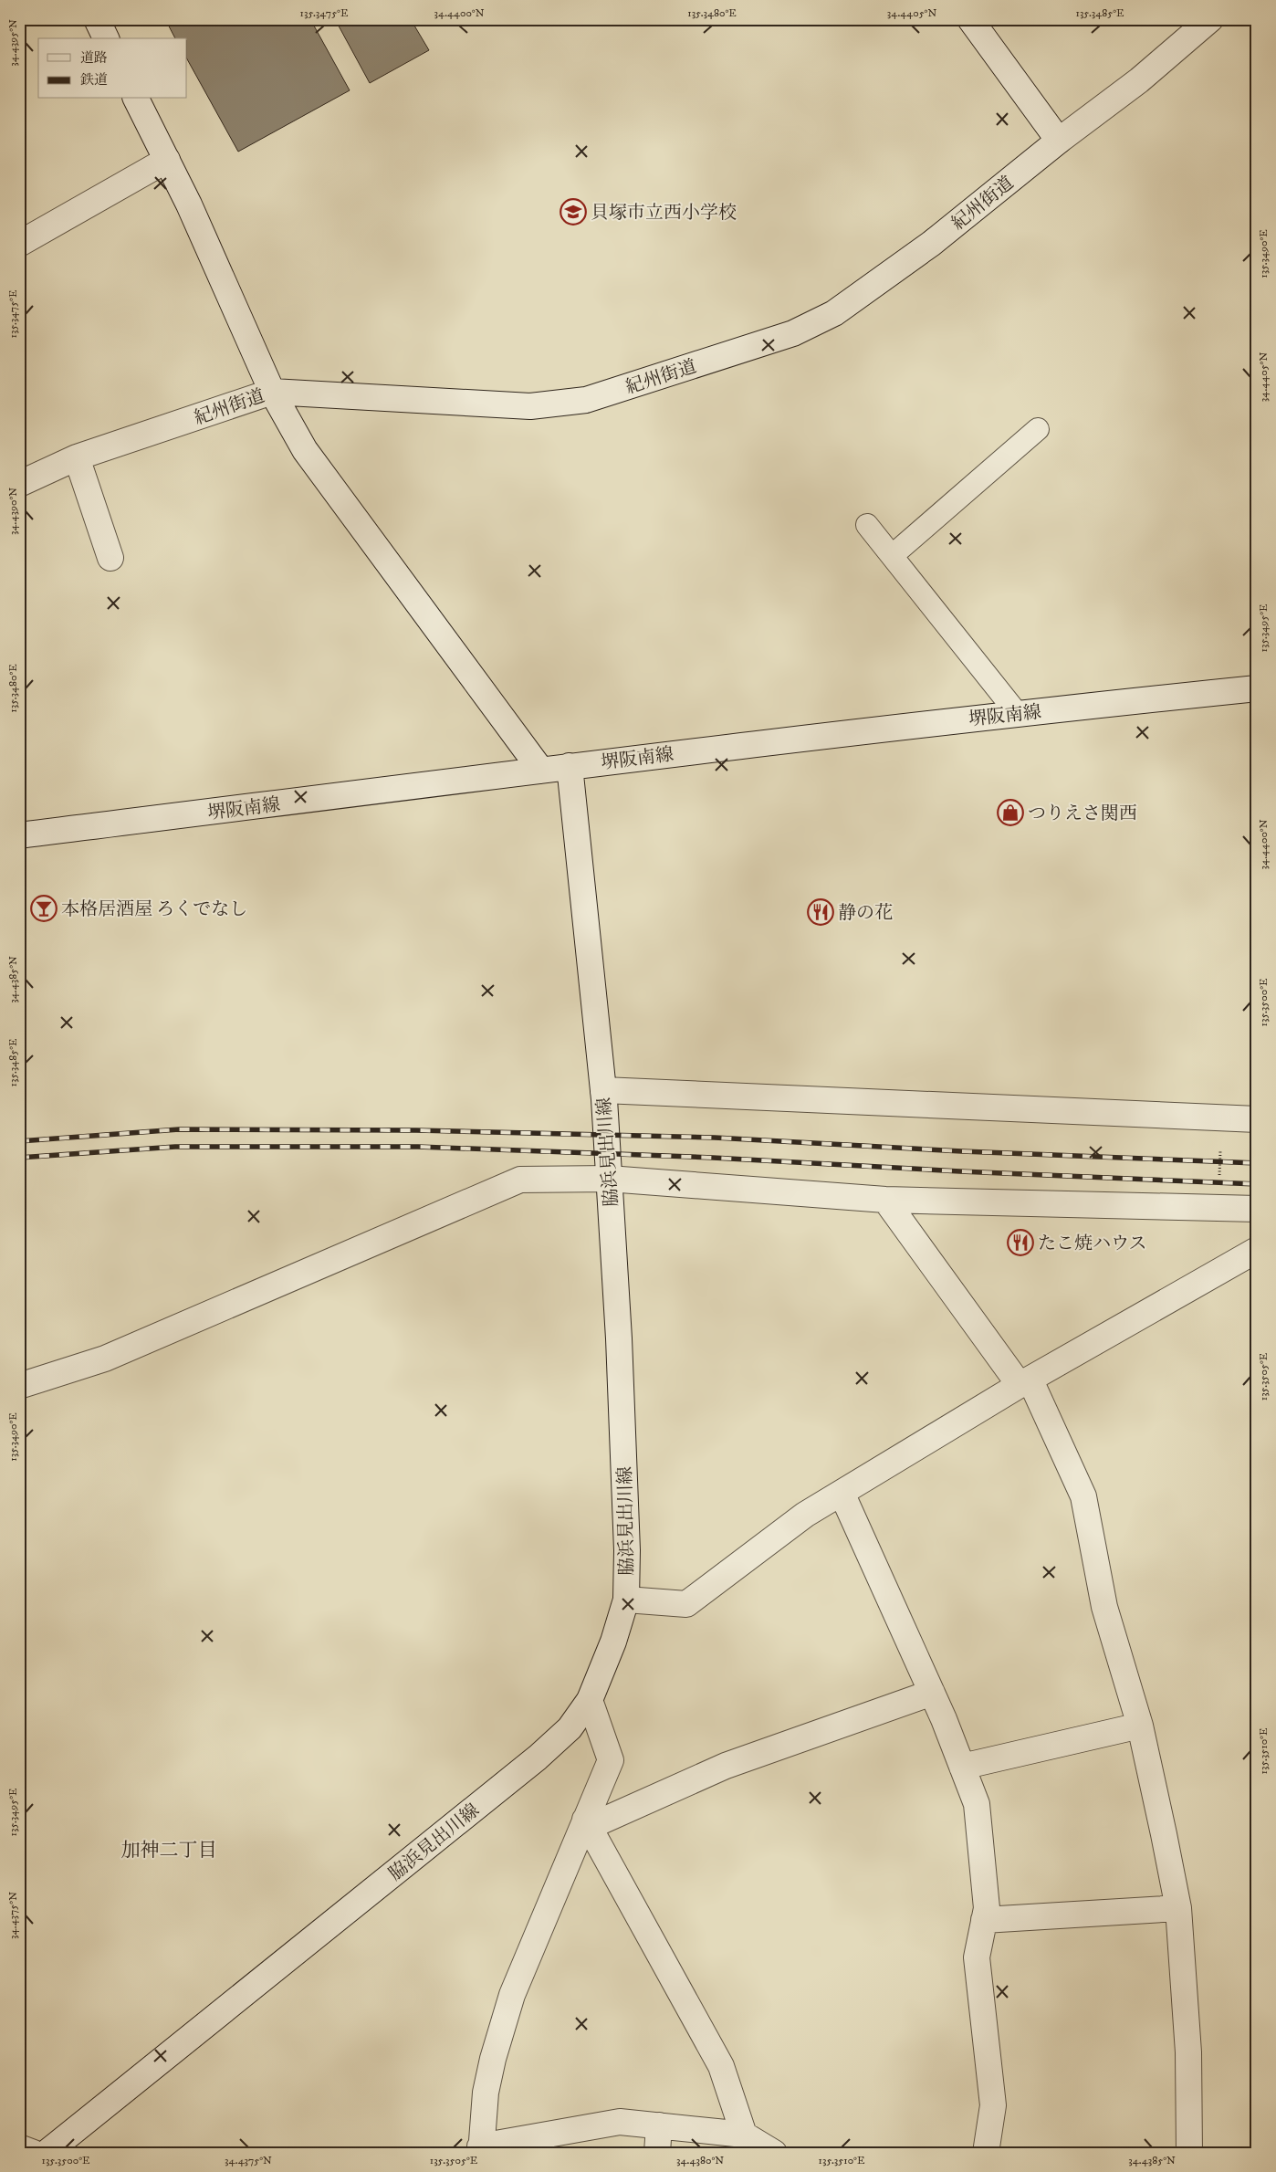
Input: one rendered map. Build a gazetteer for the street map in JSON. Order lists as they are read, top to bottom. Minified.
{"streets":{"street":["紀州街道","堺阪南線","脇浜見出川線"]},"crossings":[["堺阪南線","脇浜見出川線"]],"districts":["加神二丁目"],"places":{"school or university":["貝塚市立西小学校"],"shop":["つりえさ関西"],"bar":["本格居酒屋 ろくでなし"],"restaurant":["静の花","たこ焼ハウス"]},"legend":["道路","鉄道"],"coordinates":["135.3475°E","34.4400°N","135.3480°E","34.4405°N","135.3485°E","34.4395°N","135.3490°E","34.4390°N","135.3495°E","34.4385°N","135.3500°E","135.3505°E","135.3510°E","34.4375°N","34.4380°N"]}
